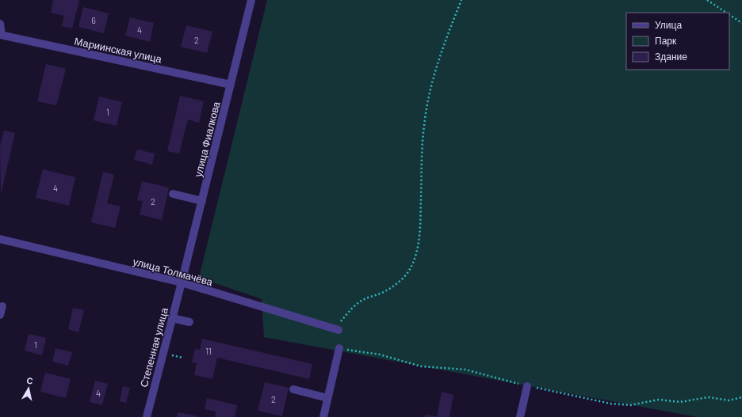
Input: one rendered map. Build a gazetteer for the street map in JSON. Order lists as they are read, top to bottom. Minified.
{"streets":{"street":["Мариинская улица","улица Фиалкова","улица Толмачёва","Степенная улица"]},"crossings":[["Мариинская улица","улица Фиалкова"],["улица Фиалкова","улица Толмачёва"],["улица Фиалкова","Степенная улица"],["улица Толмачёва","Степенная улица"]],"house_numbers":["6","4","2","1","4","2","1","11","4","2"],"legend":["Улица","Парк","Здание"],"north":"top"}
